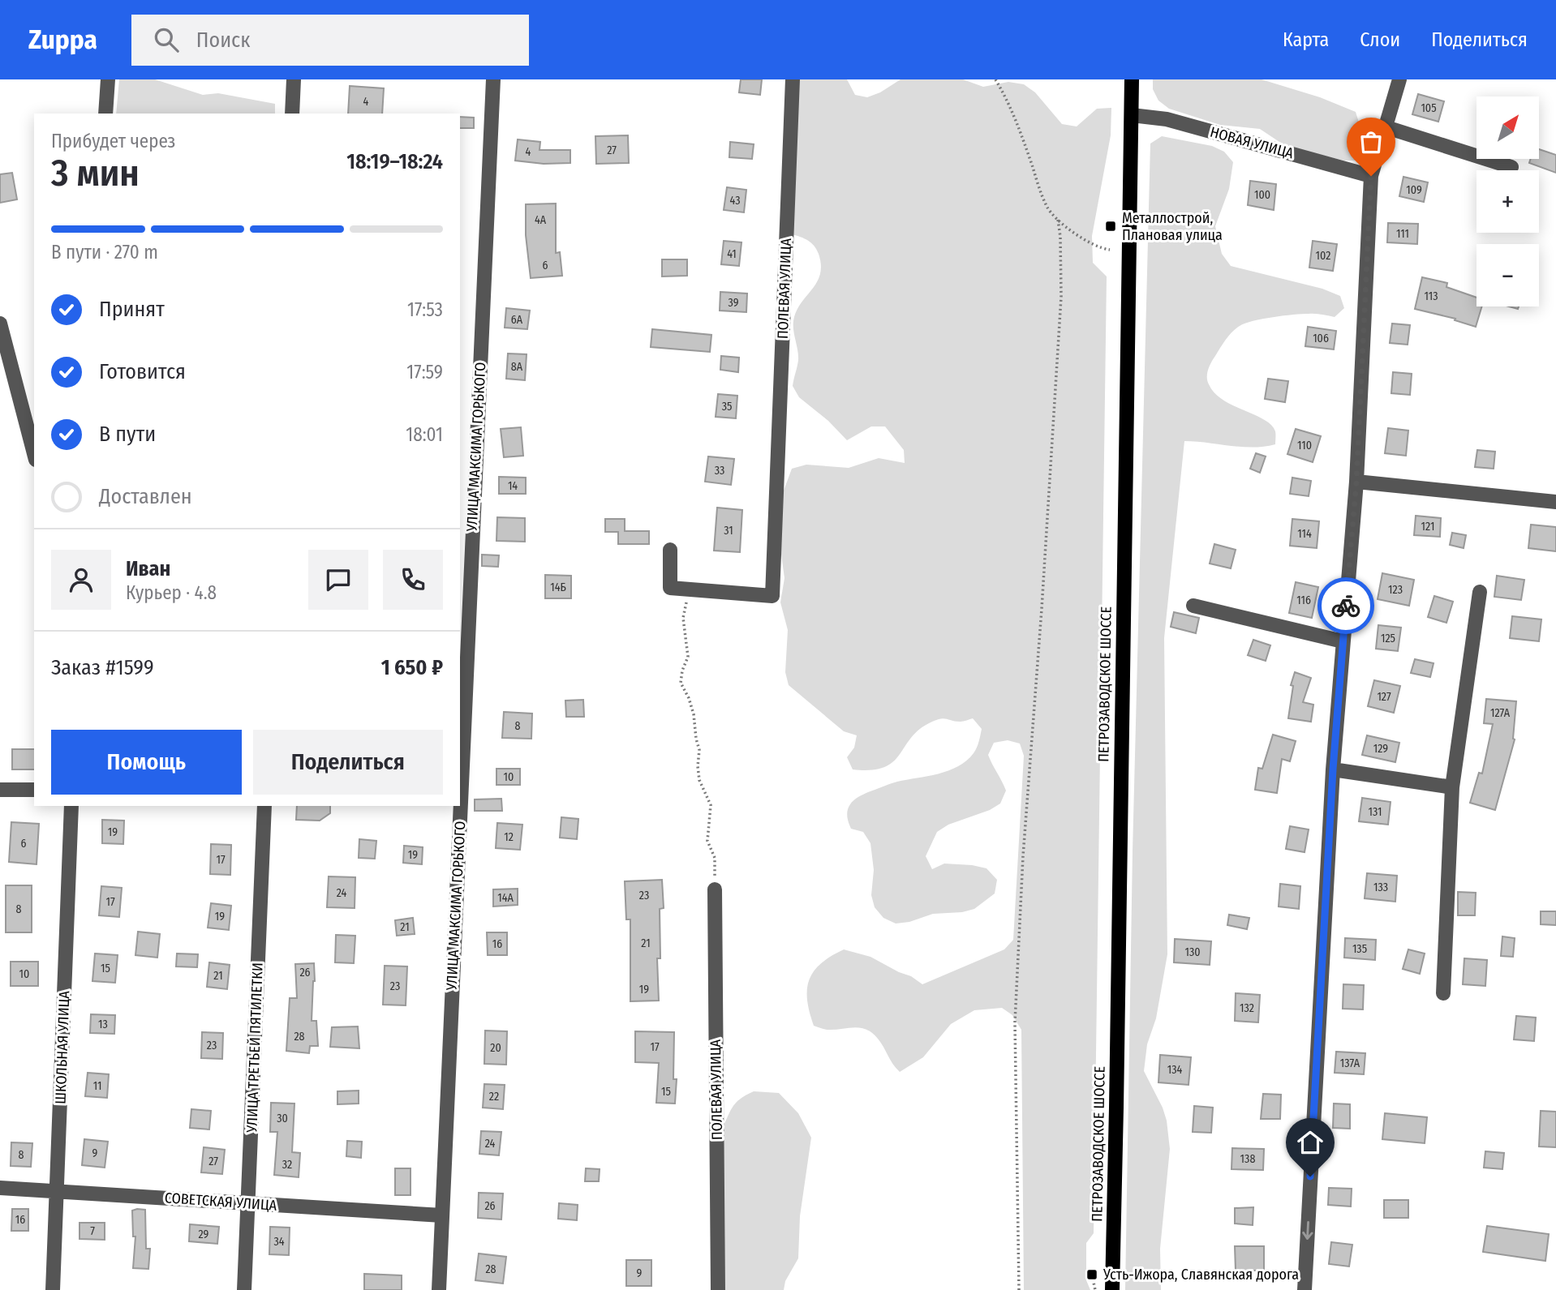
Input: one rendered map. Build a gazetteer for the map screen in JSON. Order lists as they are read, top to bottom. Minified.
{"streets":{"main road":["ПЕТРОЗАВОДСКОЕ ШОССЕ"],"street":["НОВАЯ УЛИЦА","ПОЛЕВАЯ УЛИЦА","УЛИЦА МАКСИМА ГОРЬКОГО","ШКОЛЬНАЯ УЛИЦА","УЛИЦА ТРЕТЬЕЙ ПЯТИЛЕТКИ","СОВЕТСКАЯ УЛИЦА"]},"crossings":[["НОВАЯ УЛИЦА","ПЕТРОЗАВОДСКОЕ ШОССЕ"],["УЛИЦА МАКСИМА ГОРЬКОГО","СОВЕТСКАЯ УЛИЦА"],["ШКОЛЬНАЯ УЛИЦА","СОВЕТСКАЯ УЛИЦА"],["УЛИЦА ТРЕТЬЕЙ ПЯТИЛЕТКИ","СОВЕТСКАЯ УЛИЦА"]],"places":{"transit":["Металлострой, Плановая улица","Усть-Ижора, Славянская дорога"]},"house_numbers":["4","105","27","4","109","100","43","4А","111","41","102","6","113","39","6А","106","8А","35","110","33","14","121","31","114","14Б","123","116","125","127","127А","8","129","10","131","19","12","6","19","17","133","24","23","14А","17","8","19","21","21","16","135","130","15","26","10","21","23","19","132","13","28","23","17","20","137А","134","11","15","22","30","24","9","8","138","27","32","26","16","7","29","34","28","9"],"north":"top right","page":{"header":"Zuppa","search":"Поиск","nav":["Карта","Слои","Поделиться"],"map_buttons":["+","−"],"heading":["3 мин","Прибудет через","18:19–18:24"],"panel":["Иван","Курьер · 4.8","Заказ #1599","1 650 ₽"],"bar":"В пути · 270 m","list":[["Принят","17:53"],["Готовится","17:59"],["В пути","18:01"],"Доставлен"],"buttons":["Помощь","Поделиться"]}}
